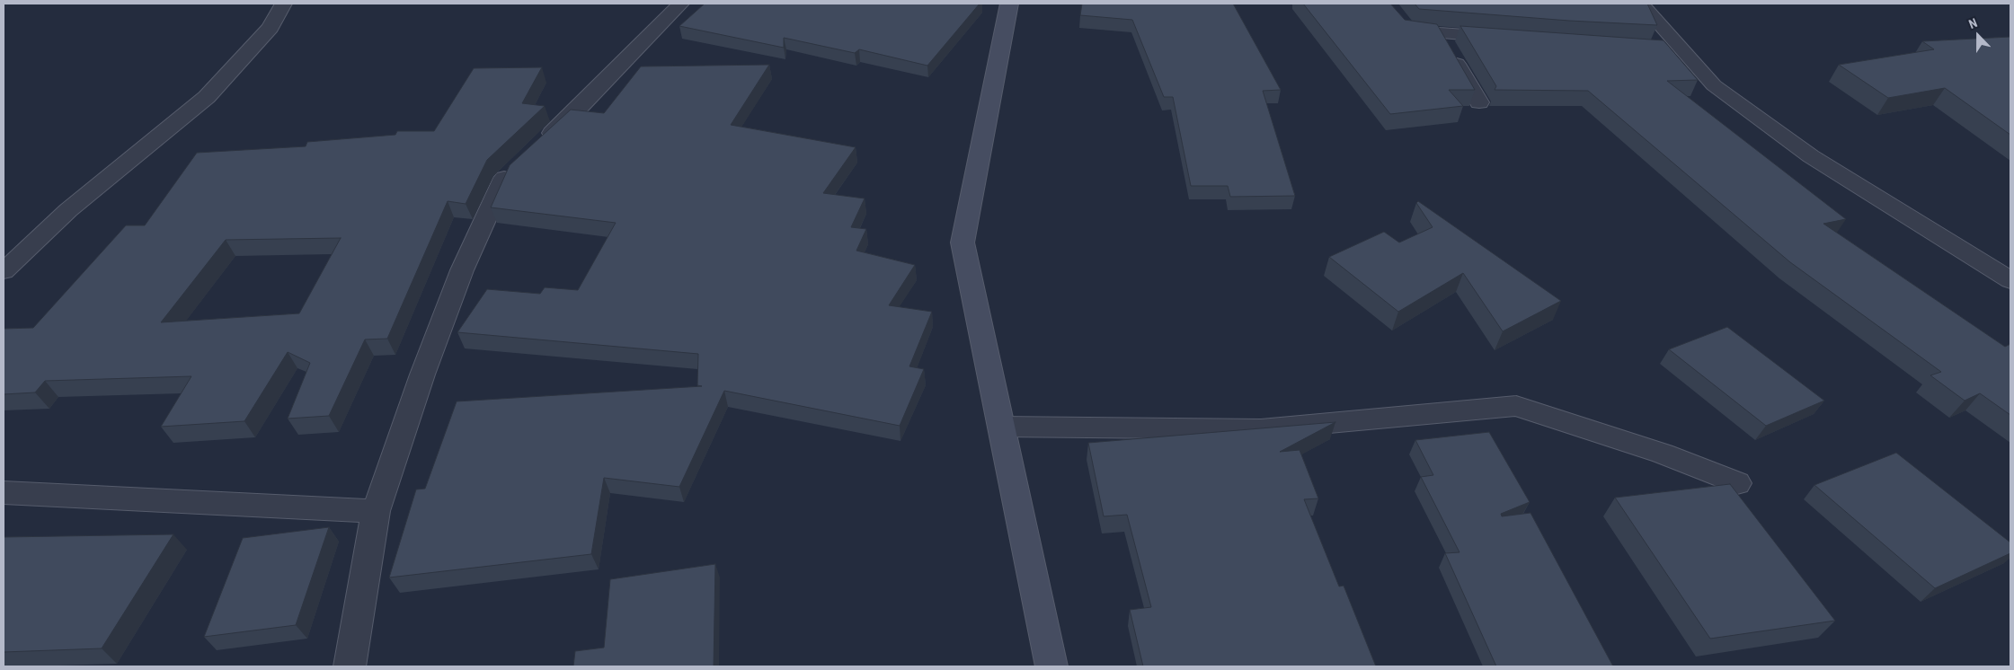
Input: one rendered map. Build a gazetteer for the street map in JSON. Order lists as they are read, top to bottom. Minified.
{"north":"top"}
